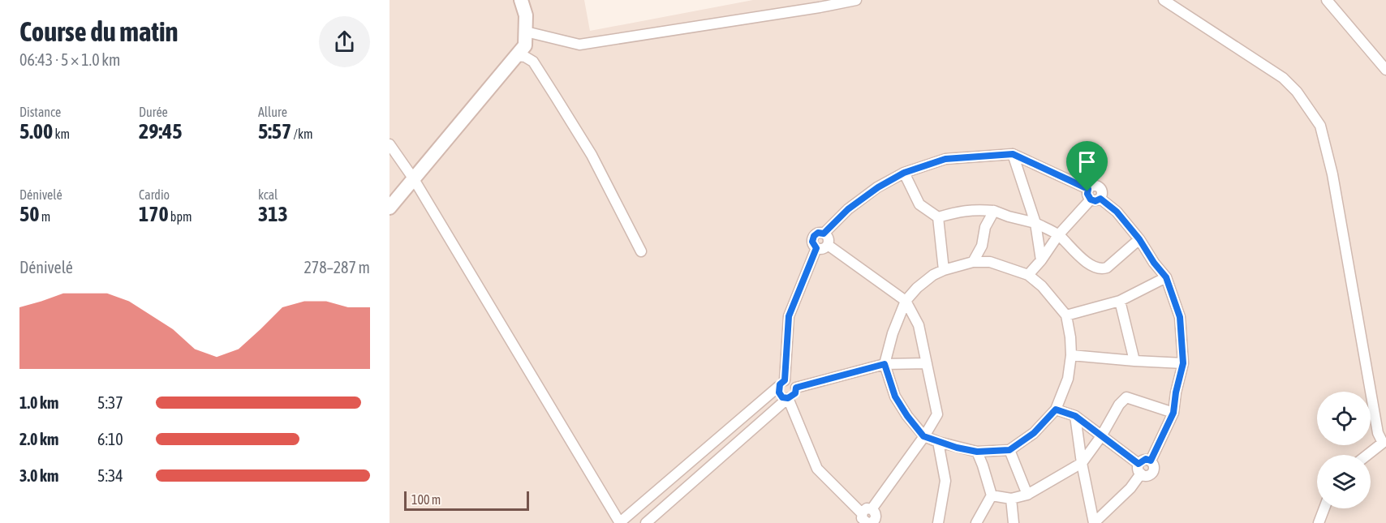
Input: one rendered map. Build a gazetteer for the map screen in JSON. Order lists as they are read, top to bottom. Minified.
{"scale_bar":"100 m","page":{"heading":["Course du matin","06:43 · 5 × 1.0 km"],"stats":[["Distance","5.00 km"],["Durée","29:45"],["Allure","5:57 /km"],["Dénivelé","50 m"],["Cardio","170 bpm"],["kcal","313"]],"chart":["Dénivelé","278–287 m"],"list":[{"name":"1.0 km","note":"5:37"},{"name":"2.0 km","note":"6:10"},{"name":"3.0 km","note":"5:34"}],"scale":"100 m"}}
